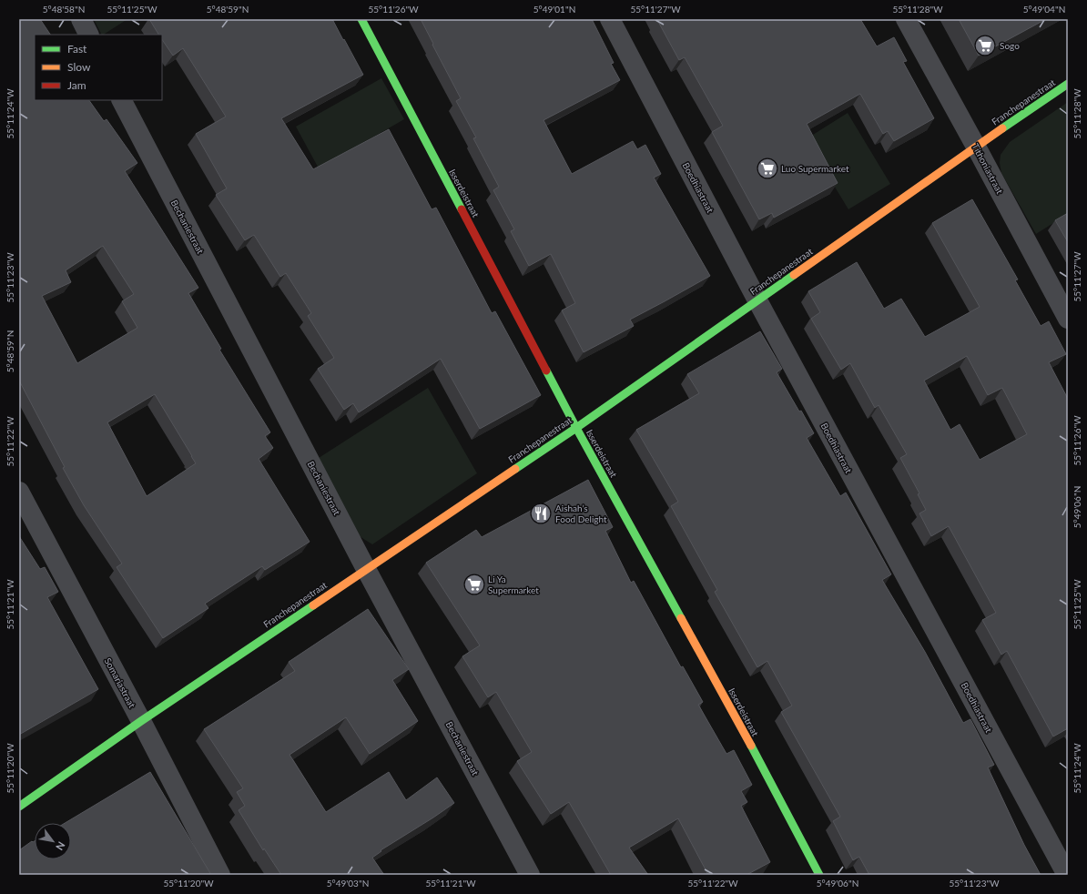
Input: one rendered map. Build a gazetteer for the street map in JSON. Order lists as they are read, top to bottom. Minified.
{"streets":{"street":["Franchepanestraat","Tithoniastraat","Boedhiastraat","Isserdeistraat","Bechaniestraat","Somariastraat"]},"crossings":[["Franchepanestraat","Tithoniastraat"],["Franchepanestraat","Boedhiastraat"],["Franchepanestraat","Isserdeistraat"],["Franchepanestraat","Bechaniestraat"],["Franchepanestraat","Somariastraat"]],"places":{"supermarket":["Sogo","Luo Supermarket","Li Ya Supermarket"],"restaurant":["Aishah’s Food Delight"]},"legend":["Fast","Slow","Jam"],"north":"bottom right","coordinates":["5°48'58\"N","55°11'25\"W","5°48'59\"N","55°11'26\"W","5°49'01\"N","55°11'27\"W","55°11'28\"W","5°49'04\"N","55°11'24\"W","55°11'23\"W","55°11'22\"W","5°49'06\"N","55°11'21\"W","55°11'20\"W","5°49'03\"N"]}
